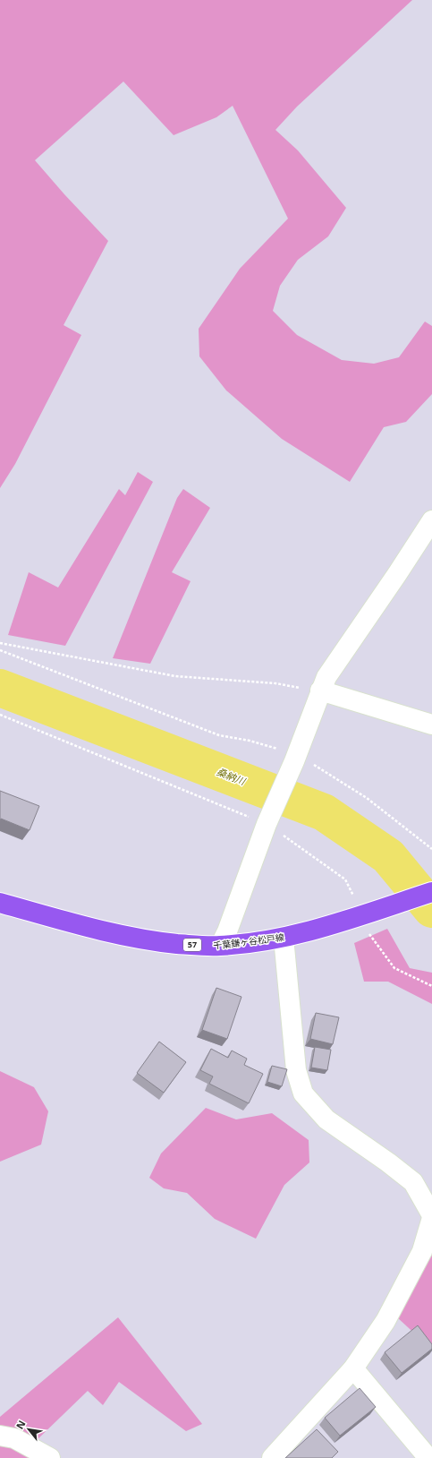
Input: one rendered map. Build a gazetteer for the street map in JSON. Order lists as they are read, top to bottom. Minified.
{"streets":{"main road":["千葉鎌ヶ谷松戸線","57"]},"water":["桑納川"],"north":"top left"}
